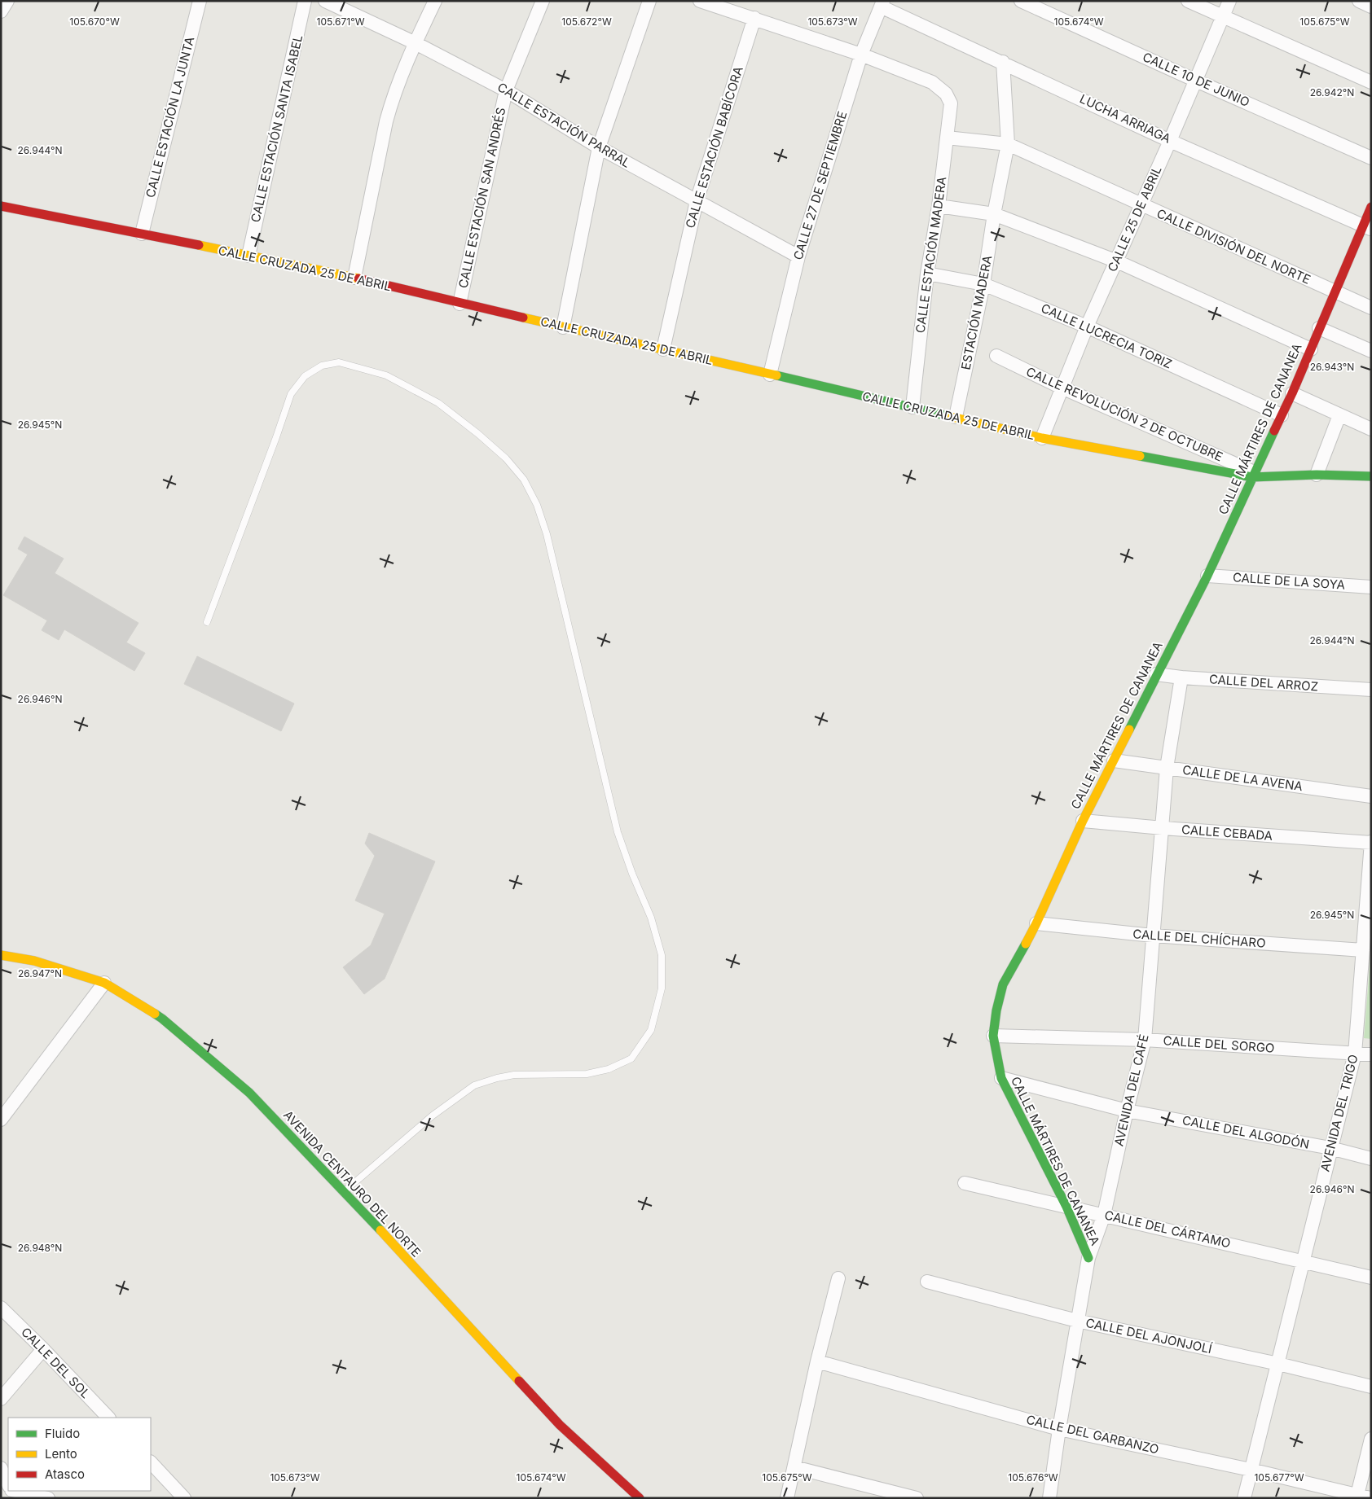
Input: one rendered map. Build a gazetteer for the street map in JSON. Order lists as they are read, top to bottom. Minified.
{"streets":{"street":["CALLE 10 DE JUNIO","CALLE ESTACIÓN LA JUNTA","LUCHA ARRIAGA","CALLE ESTACIÓN PARRAL","CALLE ESTACIÓN SANTA ISABEL","CALLE ESTACIÓN BABÍCORA","CALLE 27 DE SEPTIEMBRE","CALLE ESTACIÓN SAN ANDRÉS","CALLE 25 DE ABRIL","CALLE DIVISIÓN DEL NORTE","CALLE ESTACIÓN MADERA","CALLE CRUZADA 25 DE ABRIL","ESTACIÓN MADERA","CALLE LUCRECIA TORIZ","CALLE REVOLUCIÓN 2 DE OCTUBRE","CALLE MÁRTIRES DE CANANEA","CALLE DE LA SOYA","CALLE DEL ARROZ","CALLE DE LA AVENA","CALLE CEBADA","CALLE DEL CHÍCHARO","CALLE DEL SORGO","AVENIDA DEL CAFÉ","AVENIDA DEL TRIGO","CALLE DEL ALGODÓN","AVENIDA CENTAURO DEL NORTE","CALLE DEL CÁRTAMO","CALLE DEL AJONJOLÍ","CALLE DEL SOL","CALLE DEL GARBANZO"]},"crossings":[["CALLE 10 DE JUNIO","CALLE 25 DE ABRIL"],["CALLE ESTACIÓN LA JUNTA","CALLE CRUZADA 25 DE ABRIL"],["LUCHA ARRIAGA","CALLE 27 DE SEPTIEMBRE"],["LUCHA ARRIAGA","CALLE 25 DE ABRIL"],["LUCHA ARRIAGA","ESTACIÓN MADERA"],["LUCHA ARRIAGA","CALLE MÁRTIRES DE CANANEA"],["CALLE ESTACIÓN PARRAL","CALLE ESTACIÓN BABÍCORA"],["CALLE ESTACIÓN PARRAL","CALLE 27 DE SEPTIEMBRE"],["CALLE ESTACIÓN PARRAL","CALLE ESTACIÓN SAN ANDRÉS"],["CALLE ESTACIÓN SANTA ISABEL","CALLE CRUZADA 25 DE ABRIL"],["CALLE ESTACIÓN BABÍCORA","CALLE CRUZADA 25 DE ABRIL"],["CALLE 27 DE SEPTIEMBRE","CALLE ESTACIÓN MADERA"],["CALLE 27 DE SEPTIEMBRE","CALLE CRUZADA 25 DE ABRIL"],["CALLE ESTACIÓN SAN ANDRÉS","CALLE CRUZADA 25 DE ABRIL"],["CALLE 25 DE ABRIL","CALLE DIVISIÓN DEL NORTE"],["CALLE 25 DE ABRIL","CALLE CRUZADA 25 DE ABRIL"],["CALLE 25 DE ABRIL","CALLE LUCRECIA TORIZ"],["CALLE 25 DE ABRIL","CALLE REVOLUCIÓN 2 DE OCTUBRE"],["CALLE DIVISIÓN DEL NORTE","CALLE ESTACIÓN MADERA"],["CALLE DIVISIÓN DEL NORTE","ESTACIÓN MADERA"],["CALLE DIVISIÓN DEL NORTE","CALLE MÁRTIRES DE CANANEA"],["CALLE ESTACIÓN MADERA","CALLE CRUZADA 25 DE ABRIL"],["CALLE ESTACIÓN MADERA","CALLE LUCRECIA TORIZ"],["CALLE CRUZADA 25 DE ABRIL","ESTACIÓN MADERA"],["CALLE CRUZADA 25 DE ABRIL","CALLE REVOLUCIÓN 2 DE OCTUBRE"],["CALLE CRUZADA 25 DE ABRIL","CALLE MÁRTIRES DE CANANEA"],["ESTACIÓN MADERA","CALLE LUCRECIA TORIZ"],["CALLE LUCRECIA TORIZ","CALLE MÁRTIRES DE CANANEA"],["CALLE REVOLUCIÓN 2 DE OCTUBRE","CALLE MÁRTIRES DE CANANEA"],["CALLE MÁRTIRES DE CANANEA","CALLE DE LA SOYA"],["CALLE MÁRTIRES DE CANANEA","CALLE DEL ARROZ"],["CALLE MÁRTIRES DE CANANEA","CALLE DE LA AVENA"],["CALLE MÁRTIRES DE CANANEA","CALLE CEBADA"],["CALLE MÁRTIRES DE CANANEA","CALLE DEL CHÍCHARO"],["CALLE MÁRTIRES DE CANANEA","CALLE DEL SORGO"],["CALLE MÁRTIRES DE CANANEA","AVENIDA DEL CAFÉ"],["CALLE MÁRTIRES DE CANANEA","CALLE DEL ALGODÓN"],["CALLE MÁRTIRES DE CANANEA","CALLE DEL CÁRTAMO"],["CALLE DEL ARROZ","AVENIDA DEL CAFÉ"],["CALLE DE LA AVENA","AVENIDA DEL CAFÉ"],["CALLE CEBADA","AVENIDA DEL CAFÉ"],["CALLE CEBADA","AVENIDA DEL TRIGO"],["CALLE DEL CHÍCHARO","AVENIDA DEL CAFÉ"],["CALLE DEL CHÍCHARO","AVENIDA DEL TRIGO"],["CALLE DEL SORGO","AVENIDA DEL CAFÉ"],["CALLE DEL SORGO","AVENIDA DEL TRIGO"],["AVENIDA DEL CAFÉ","CALLE DEL ALGODÓN"],["AVENIDA DEL CAFÉ","CALLE DEL CÁRTAMO"],["AVENIDA DEL CAFÉ","CALLE DEL AJONJOLÍ"],["AVENIDA DEL CAFÉ","CALLE DEL GARBANZO"],["AVENIDA DEL TRIGO","CALLE DEL ALGODÓN"],["AVENIDA DEL TRIGO","CALLE DEL CÁRTAMO"],["AVENIDA DEL TRIGO","CALLE DEL AJONJOLÍ"],["AVENIDA DEL TRIGO","CALLE DEL GARBANZO"]],"legend":["Fluido","Lento","Atasco"],"coordinates":["105.670°W","105.671°W","105.672°W","105.673°W","105.674°W","105.675°W","26.942°N","26.944°N","26.943°N","26.945°N","26.946°N","26.947°N","26.948°N","105.676°W","105.677°W"]}
